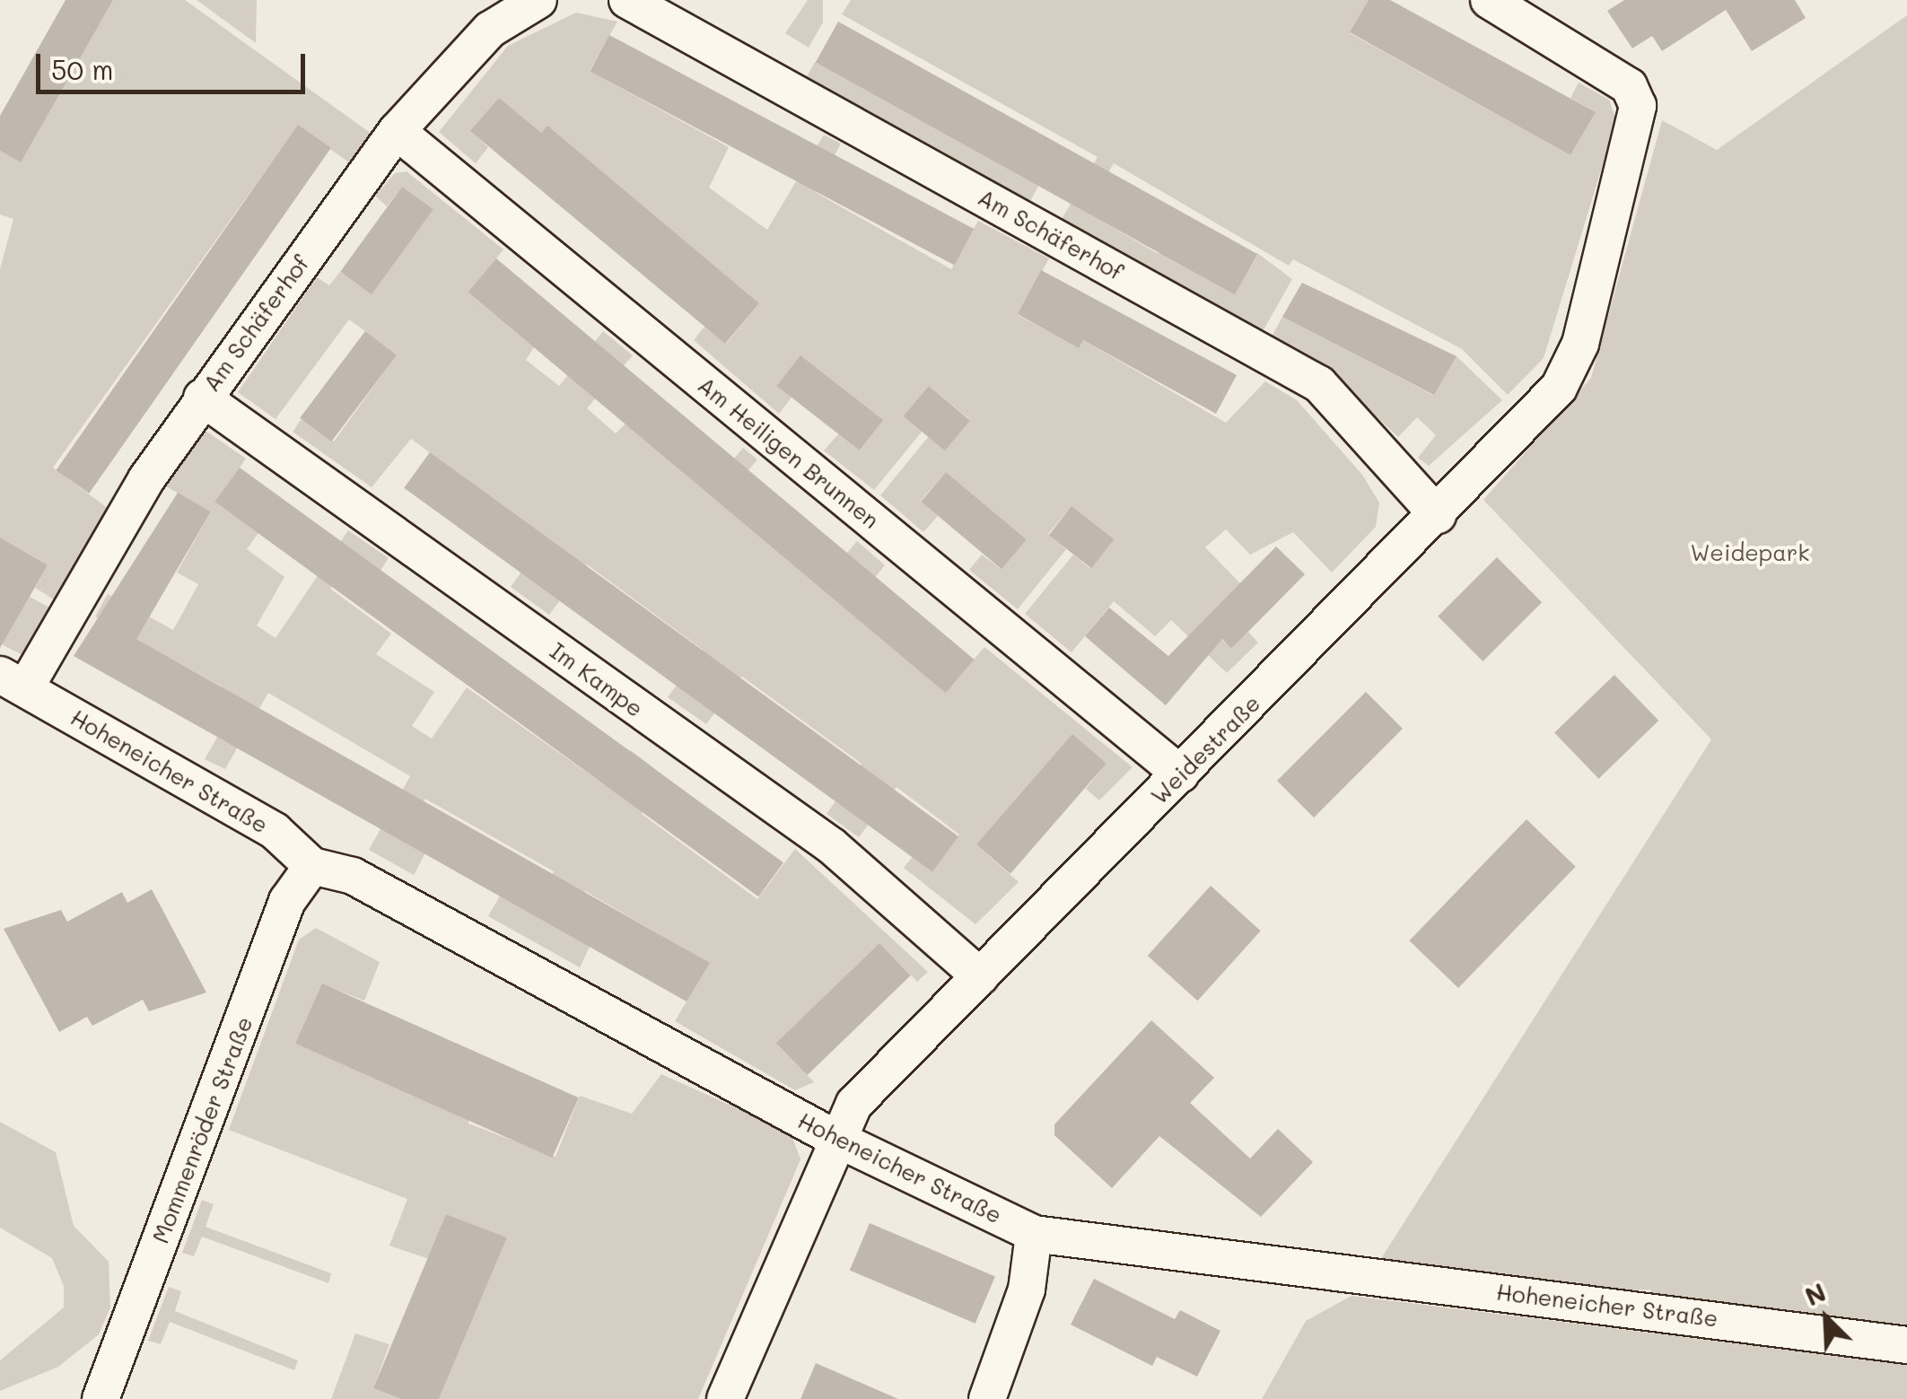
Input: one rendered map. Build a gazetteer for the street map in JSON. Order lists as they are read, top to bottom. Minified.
{"streets":{"street":["Am Schäferhof","Am Heiligen Brunnen","Im Kampe","Weidestraße","Hoheneicher Straße","Mommenröder Straße"]},"crossings":[["Am Schäferhof","Am Heiligen Brunnen"],["Am Schäferhof","Im Kampe"],["Am Schäferhof","Weidestraße"],["Am Schäferhof","Hoheneicher Straße"],["Am Heiligen Brunnen","Weidestraße"],["Im Kampe","Weidestraße"],["Weidestraße","Hoheneicher Straße"],["Hoheneicher Straße","Mommenröder Straße"]],"parks":["Weidepark"],"scale_bar":"50 m","north":"top left"}
